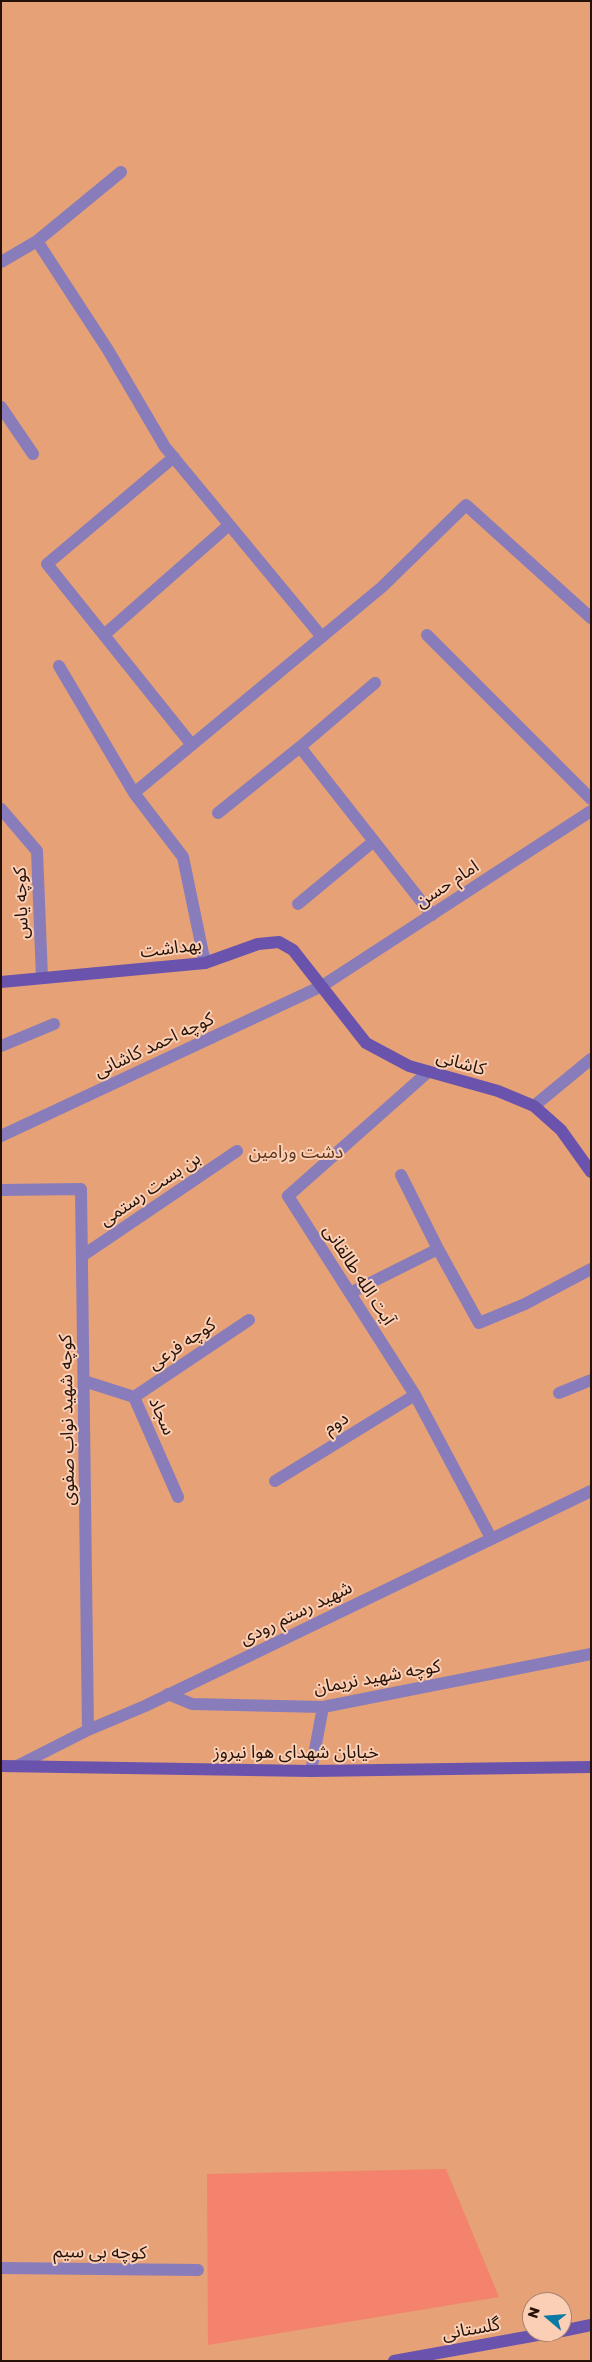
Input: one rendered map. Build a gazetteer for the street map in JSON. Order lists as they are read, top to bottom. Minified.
{"streets":{"street":["امام حسن","کوچه یاس","بهداشت","کوچه احمد کاشانی","کاشانی","بن بست رستمی","آیت الله طالقانی","کوچه فرعی","سجاد","کوچه شهید نواب صفوی","دوم","شهید رستم رودی","کوچه شهید نریمان","خیابان شهدای هوا نیروز","کوچه بی سیم","گلستانی"]},"crossings":[["امام حسن","بهداشت"],["امام حسن","کوچه احمد کاشانی"],["امام حسن","کاشانی"],["کوچه یاس","بهداشت"],["بهداشت","کوچه احمد کاشانی"],["بهداشت","کاشانی"],["کوچه احمد کاشانی","کاشانی"],["کاشانی","آیت الله طالقانی"],["بن بست رستمی","کوچه شهید نواب صفوی"],["آیت الله طالقانی","دوم"],["آیت الله طالقانی","شهید رستم رودی"],["کوچه فرعی","سجاد"],["سجاد","کوچه شهید نواب صفوی"],["کوچه شهید نواب صفوی","شهید رستم رودی"],["شهید رستم رودی","کوچه شهید نریمان"],["شهید رستم رودی","خیابان شهدای هوا نیروز"]],"parks":["دشت ورامین"],"north":"left"}
